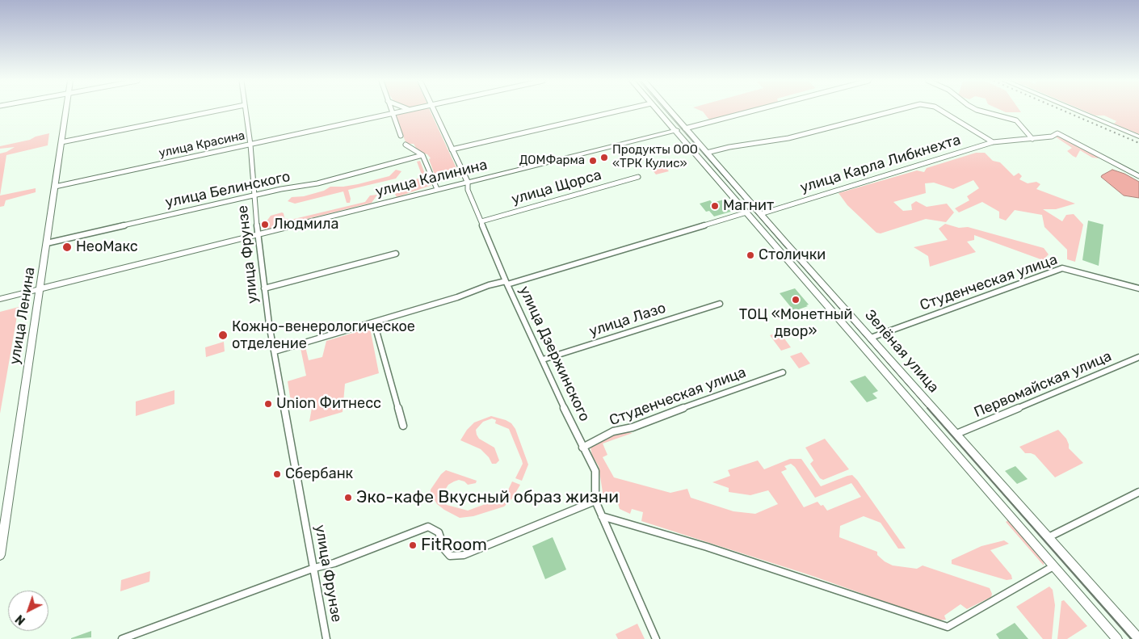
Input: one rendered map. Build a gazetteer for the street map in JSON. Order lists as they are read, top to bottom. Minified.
{"streets":{"street":["улица Красина","улица Карла Либкнехта","улица Калинина","улица Щорса","улица Белинского","улица Фрунзе","Студенческая улица","улица Ленина","улица Лазо","Зелёная улица","улица Дзержинского","Первомайская улица"]},"crossings":[["улица Красина","улица Фрунзе"],["улица Красина","улица Ленина"],["улица Карла Либкнехта","Зелёная улица"],["улица Калинина","улица Фрунзе"],["улица Калинина","улица Ленина"],["улица Калинина","Зелёная улица"],["улица Калинина","улица Дзержинского"],["улица Щорса","улица Дзержинского"],["улица Белинского","улица Фрунзе"],["улица Белинского","улица Ленина"],["Студенческая улица","Зелёная улица"],["Студенческая улица","улица Дзержинского"],["улица Лазо","улица Дзержинского"],["Зелёная улица","Первомайская улица"]],"places":["Продукты ООО «ТРК Кулис»","ДОМФарма","Магнит","Людмила","НеоМакс","Столички","ТОЦ «Монетный двор»","Кожно-венерологическое отделение","Union Фитнесс","Сбербанк","Эко-кафе Вкусный образ жизни","FitRoom"],"north":"bottom left"}
